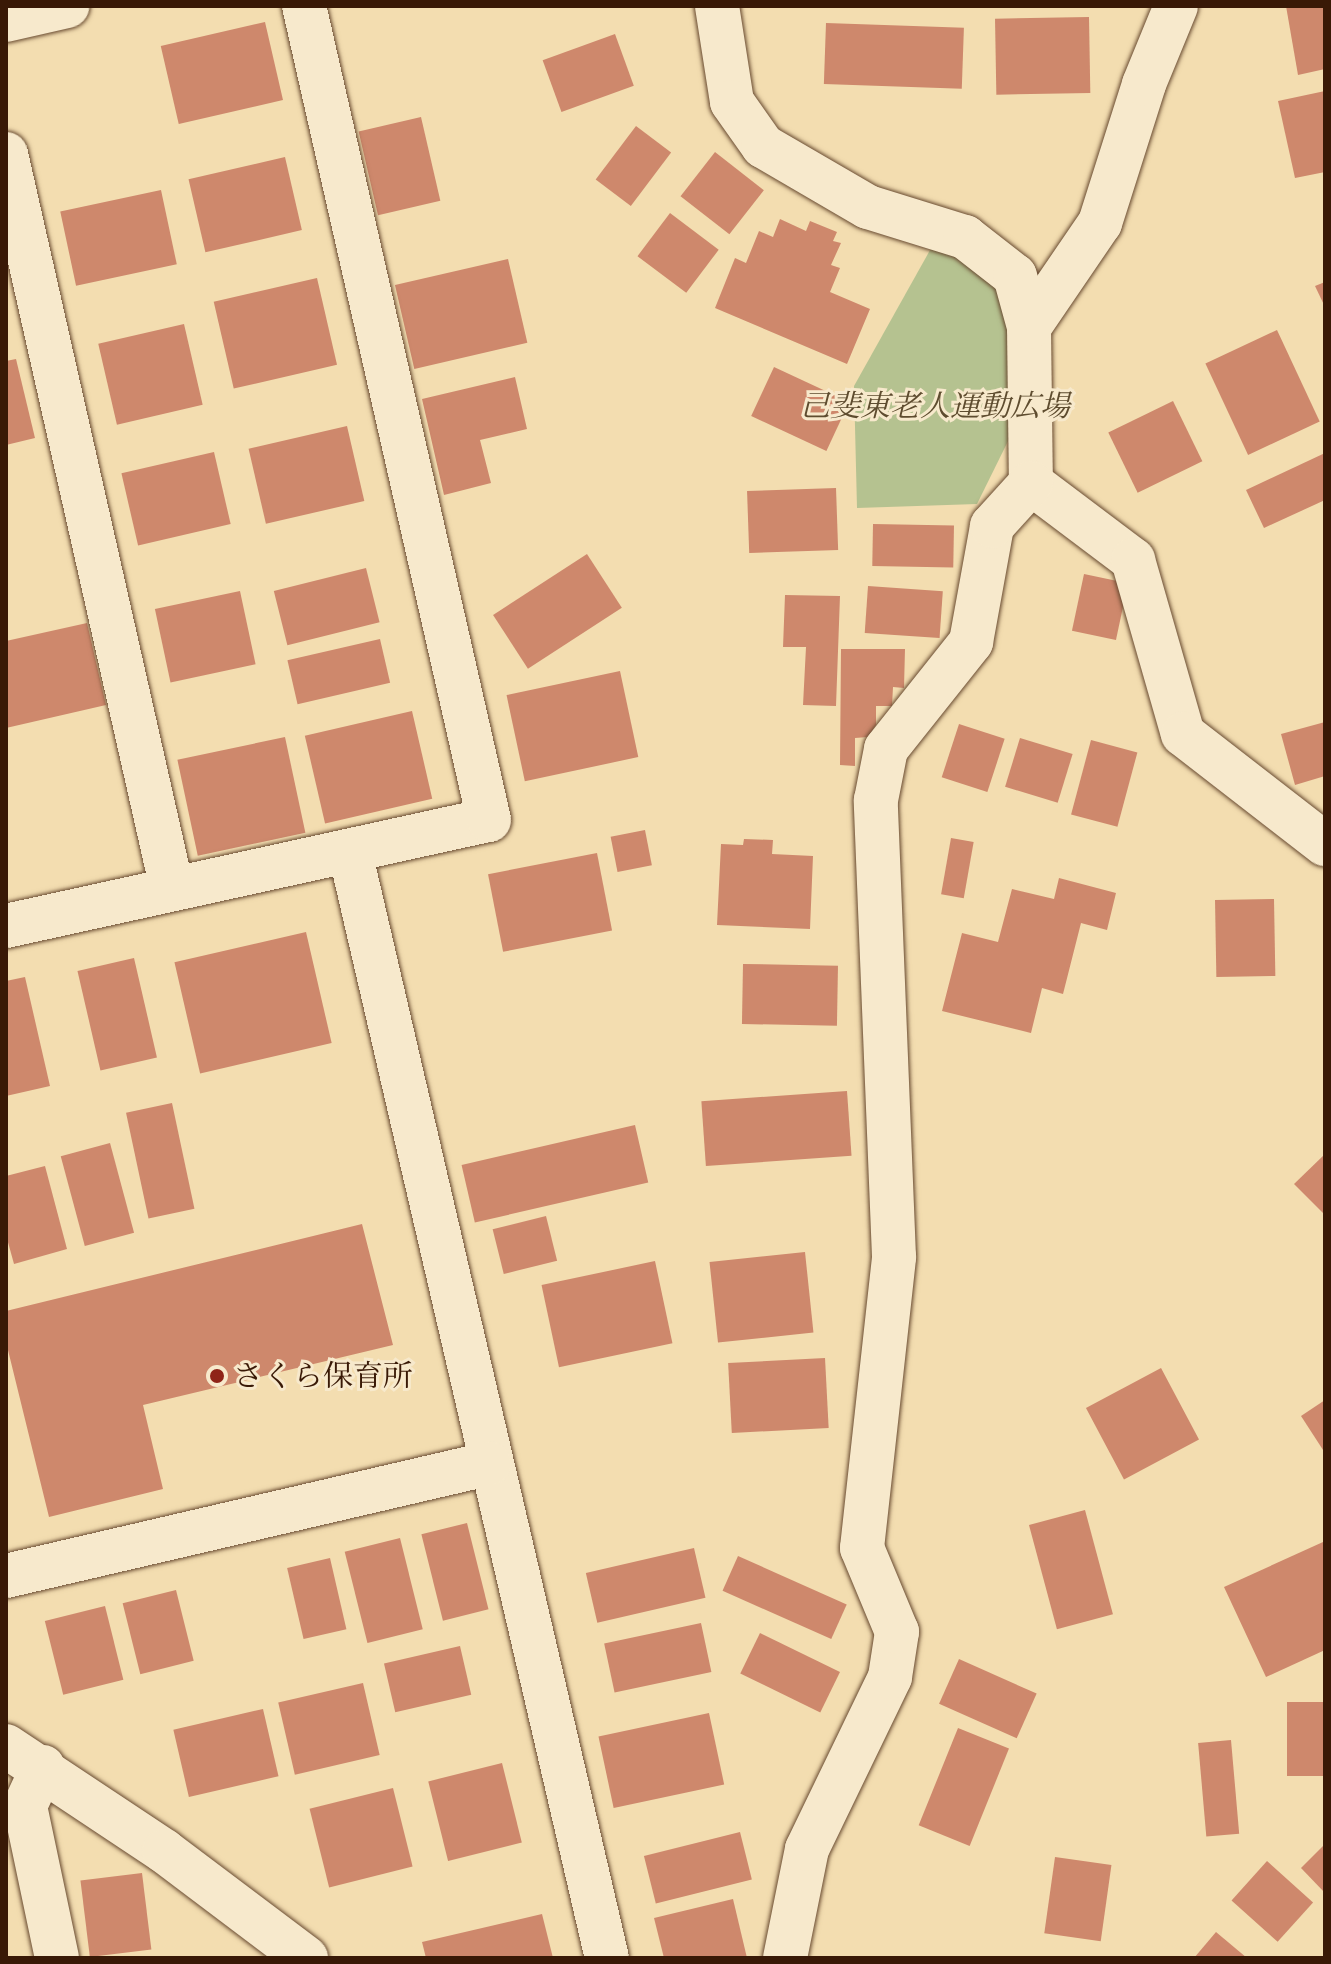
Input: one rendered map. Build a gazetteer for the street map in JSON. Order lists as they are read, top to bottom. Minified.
{"parks":["己斐東老人運動広場"],"places":["さくら保育所"]}
